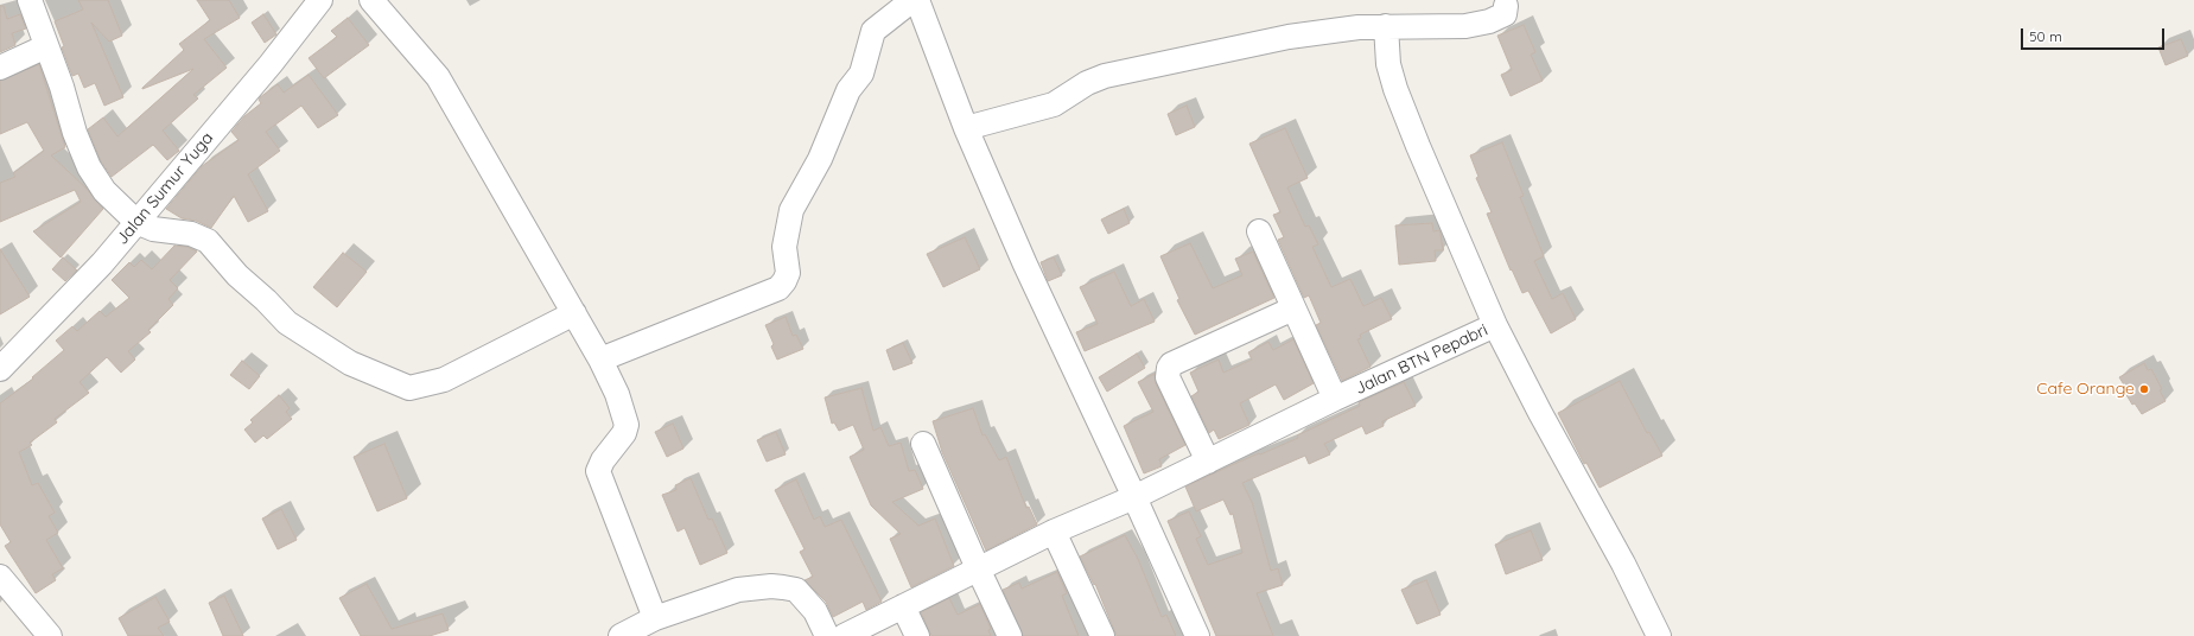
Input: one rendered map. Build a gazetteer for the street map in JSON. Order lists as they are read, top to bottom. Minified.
{"streets":{"street":["Jalan Sumur Yuga","Jalan BTN Pepabri"]},"places":["Cafe Orange"],"scale_bar":"50 m"}
